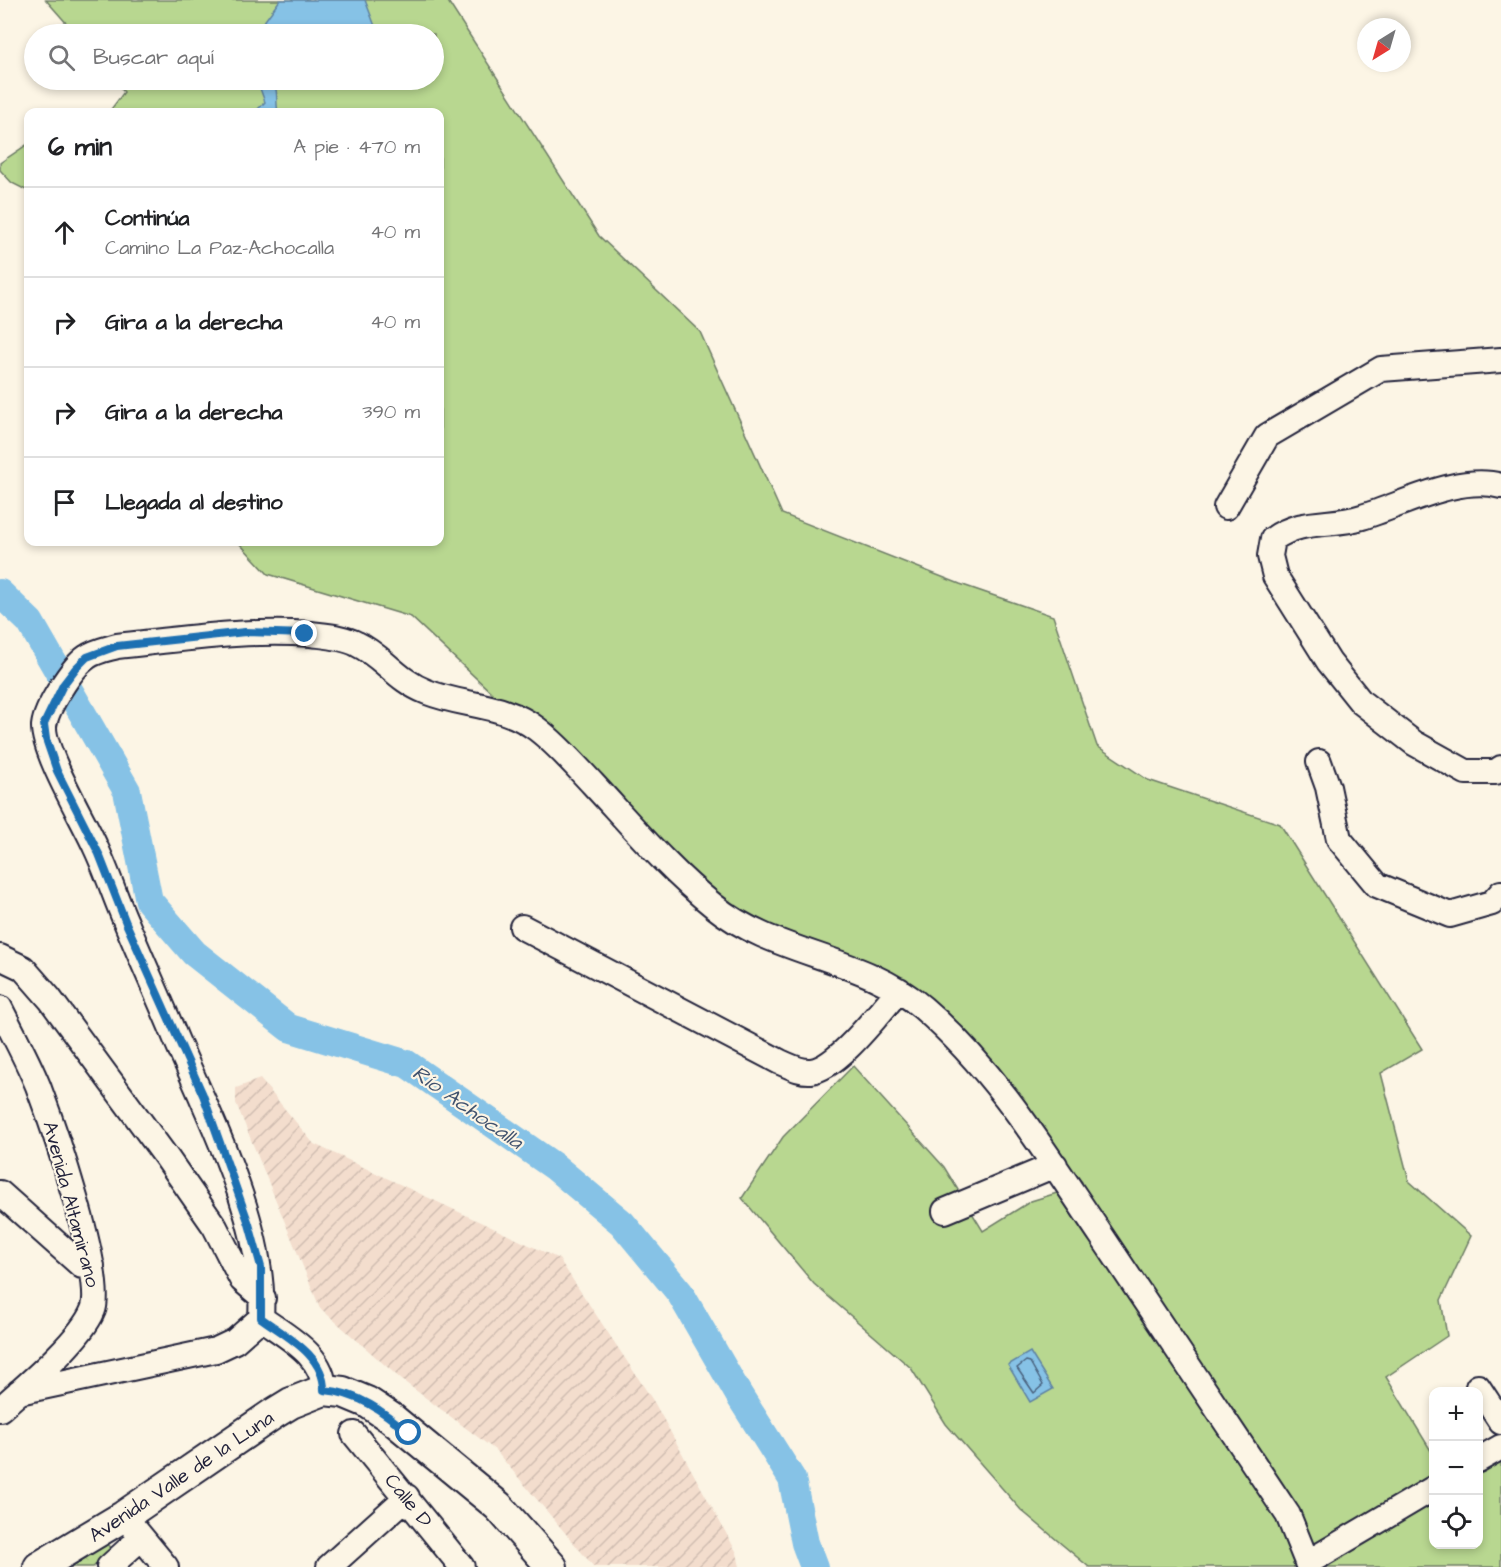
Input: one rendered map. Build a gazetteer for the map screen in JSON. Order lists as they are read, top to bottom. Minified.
{"streets":{"main road":["Avenida Valle de la Luna"],"street":["Avenida Altamirano","Calle D"]},"water":["Río Achocalla"],"north":"bottom left","page":{"search":"Buscar aquí","heading":["6 min","A pie · 470 m"],"list":[["Continúa","Camino La Paz-Achocalla","40 m"],["Gira a la derecha","40 m"],["Gira a la derecha","390 m"],"Llegada al destino"],"map_buttons":["+","−"]}}
